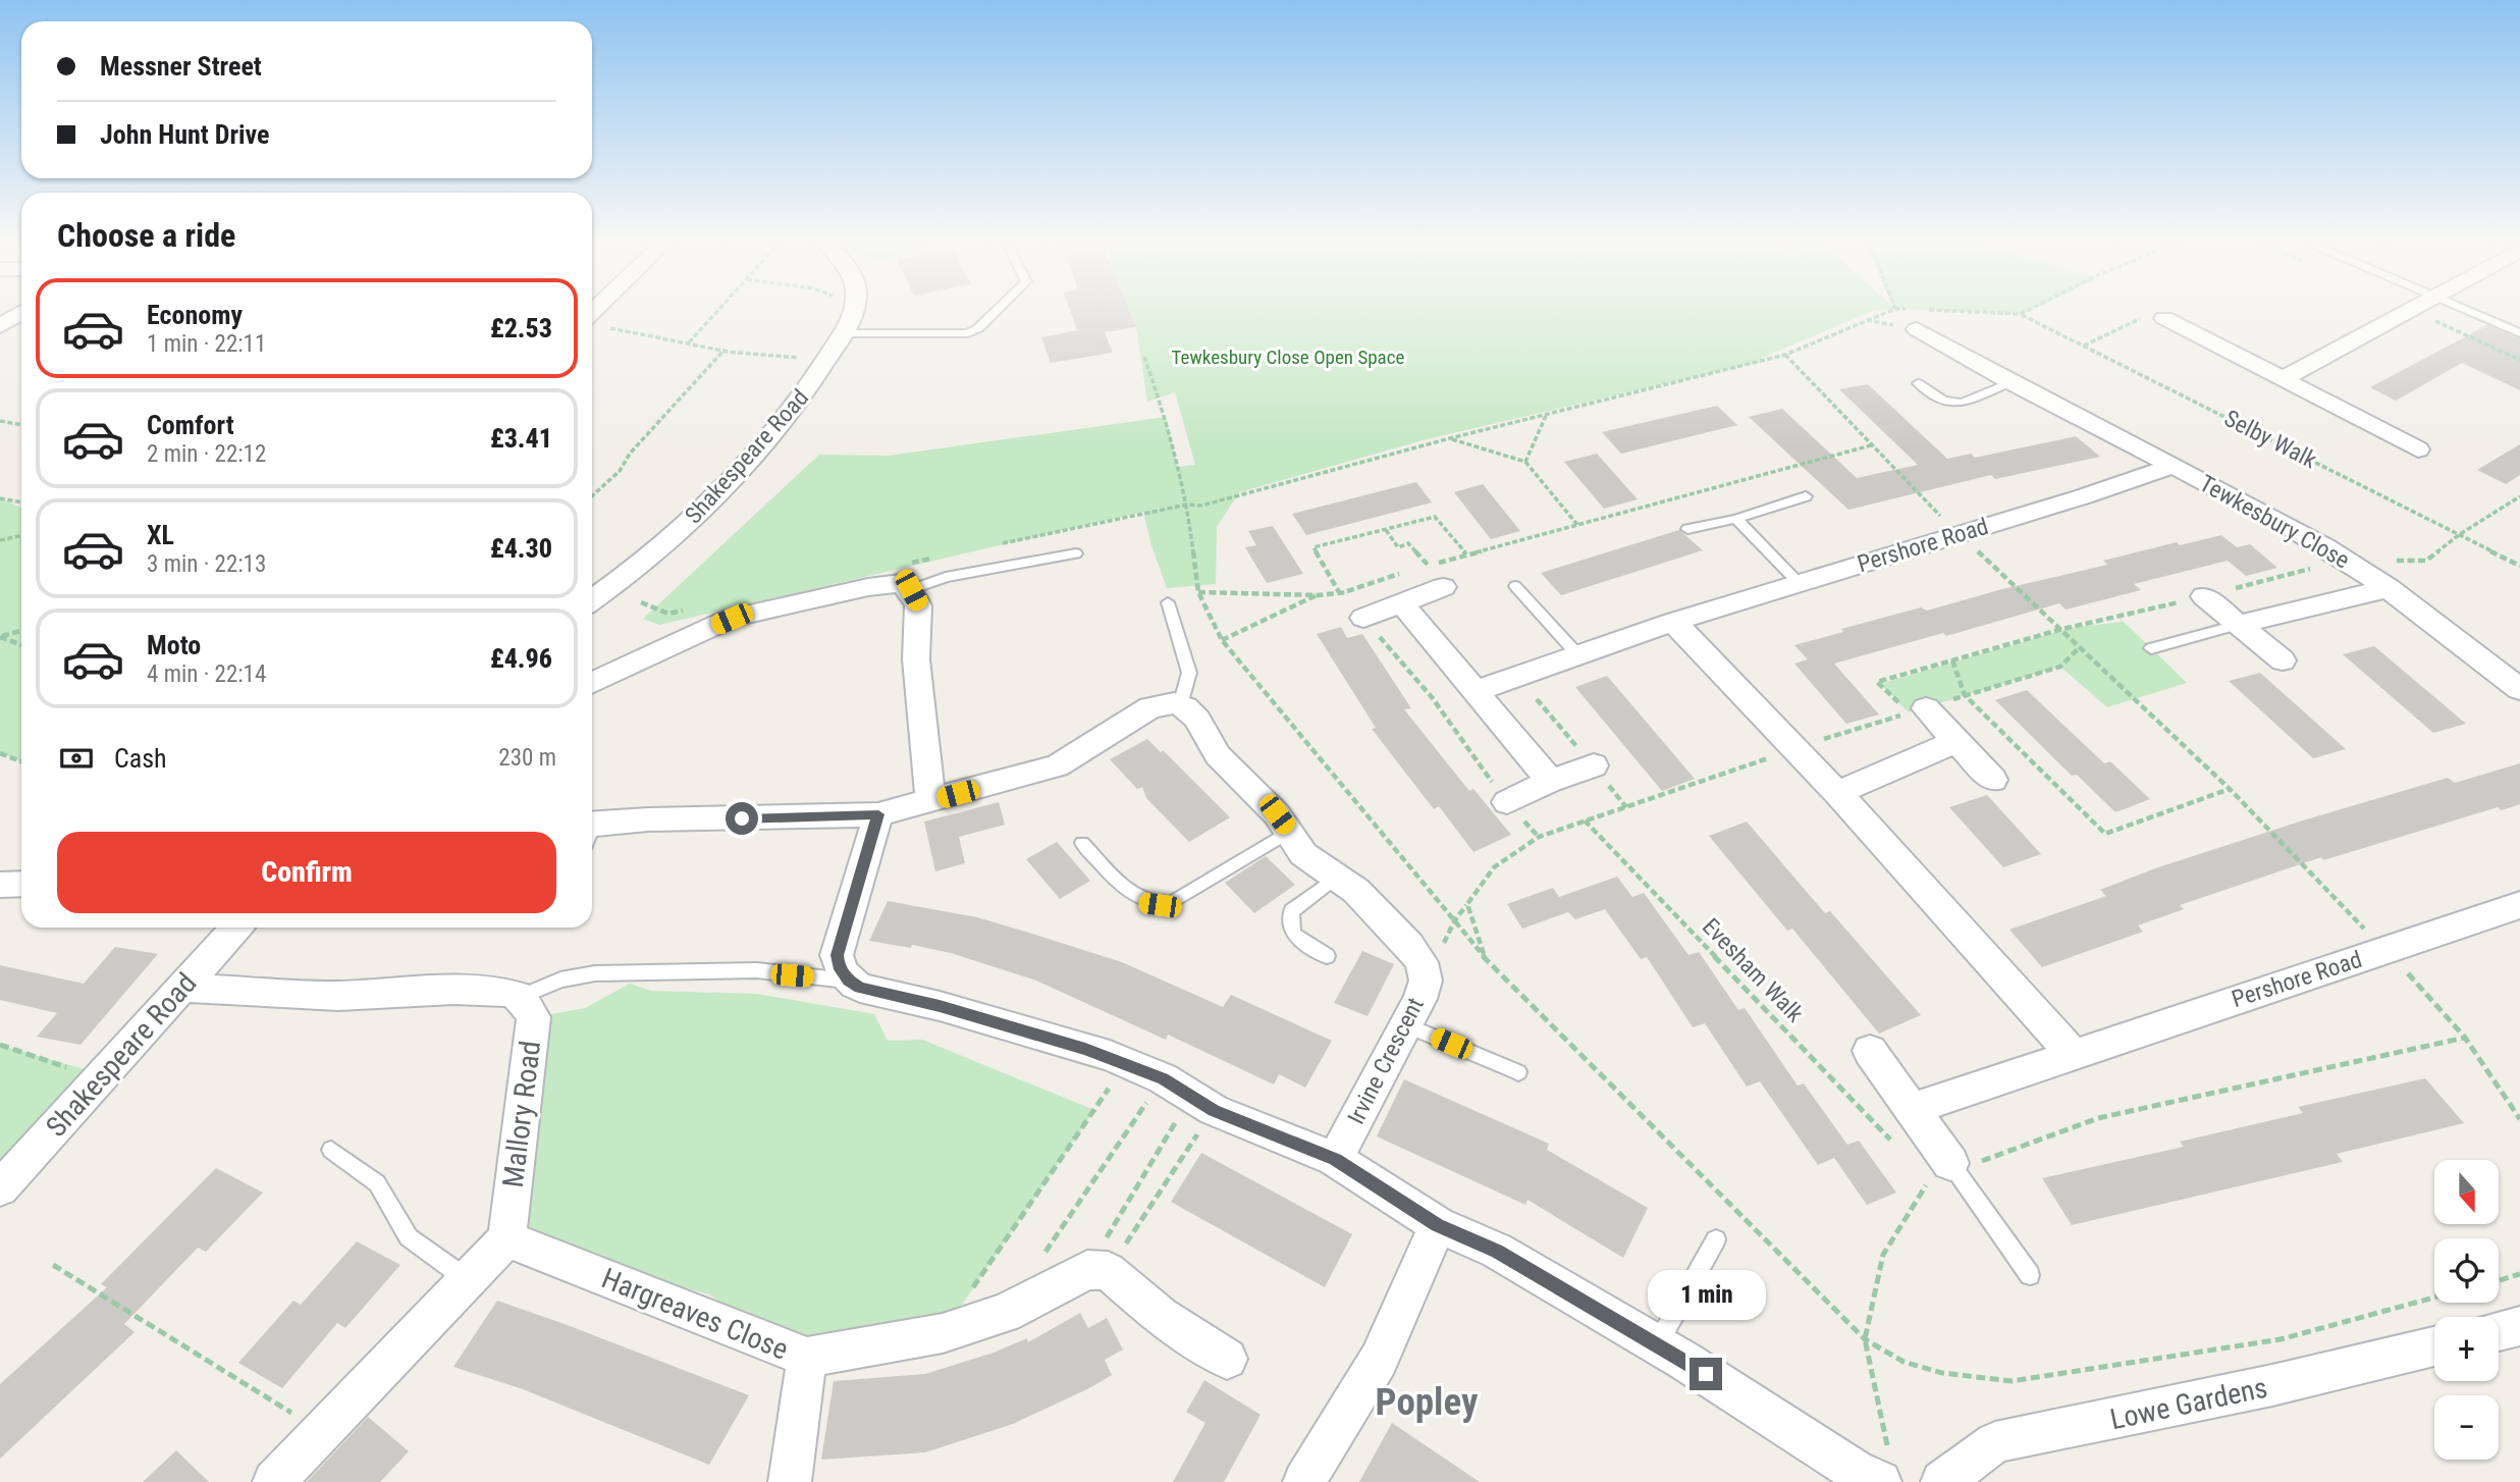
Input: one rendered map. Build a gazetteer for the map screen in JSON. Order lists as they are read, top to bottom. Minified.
{"streets":{"street":["Shakespeare Road","Tewkesbury Close","Pershore Road","Irvine Crescent","Mallory Road","Hargreaves Close","Lowe Gardens"],"path":["Selby Walk","Evesham Walk"]},"crossings":[["Tewkesbury Close","Pershore Road"],["Mallory Road","Hargreaves Close"]],"districts":["Popley"],"parks":["Tewkesbury Close Open Space"],"north":"bottom","page":{"banner":["Messner Street","John Hunt Drive"],"heading":"Choose a ride","list":[{"name":"Economy","note":"1 min · 22:11","value":"£2.53"},{"name":"Comfort","note":"2 min · 22:12","value":"£3.41"},{"name":"XL","note":"3 min · 22:13","value":"£4.30"},{"name":"Moto","note":"4 min · 22:14","value":"£4.96"}],"pay":["Cash","230 m"],"buttons":"Confirm","map_buttons":["+","−"],"bubble":"1 min"}}
